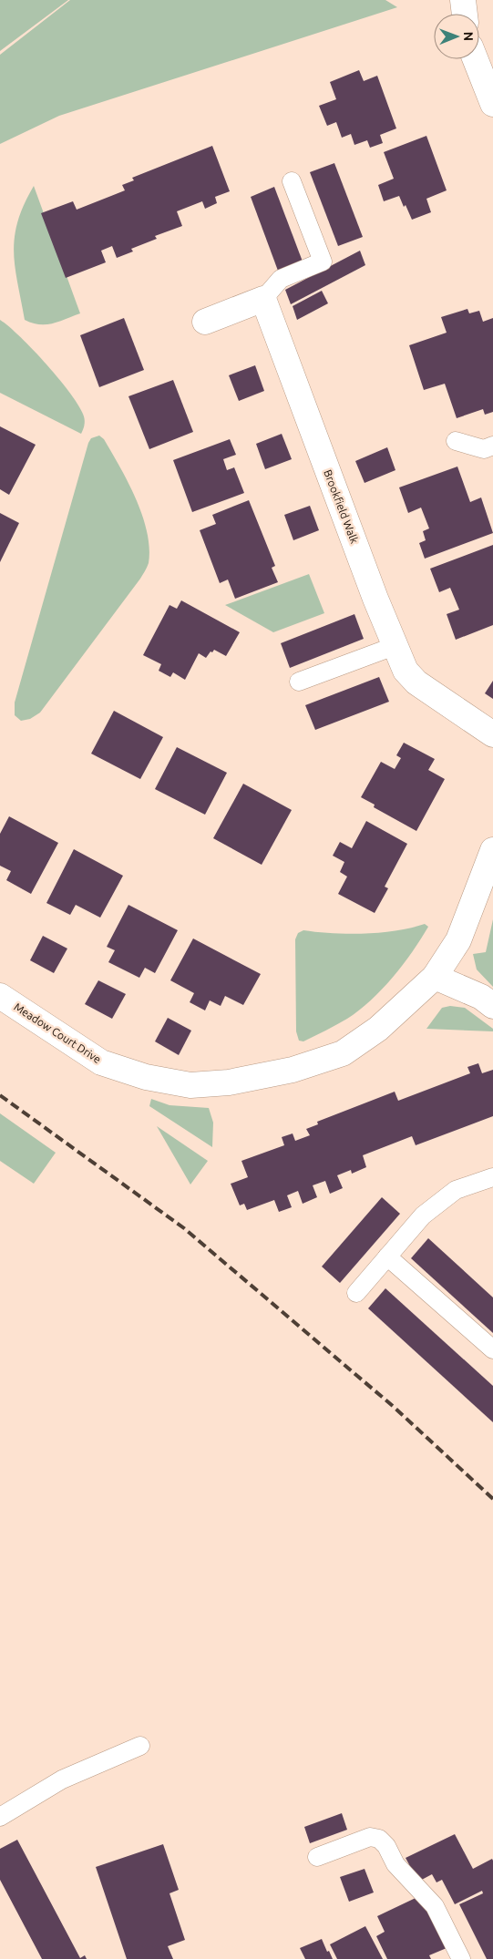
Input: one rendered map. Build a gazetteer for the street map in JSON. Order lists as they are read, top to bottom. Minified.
{"streets":{"street":["Brookfield Walk","Meadow Court Drive"]},"north":"right"}
